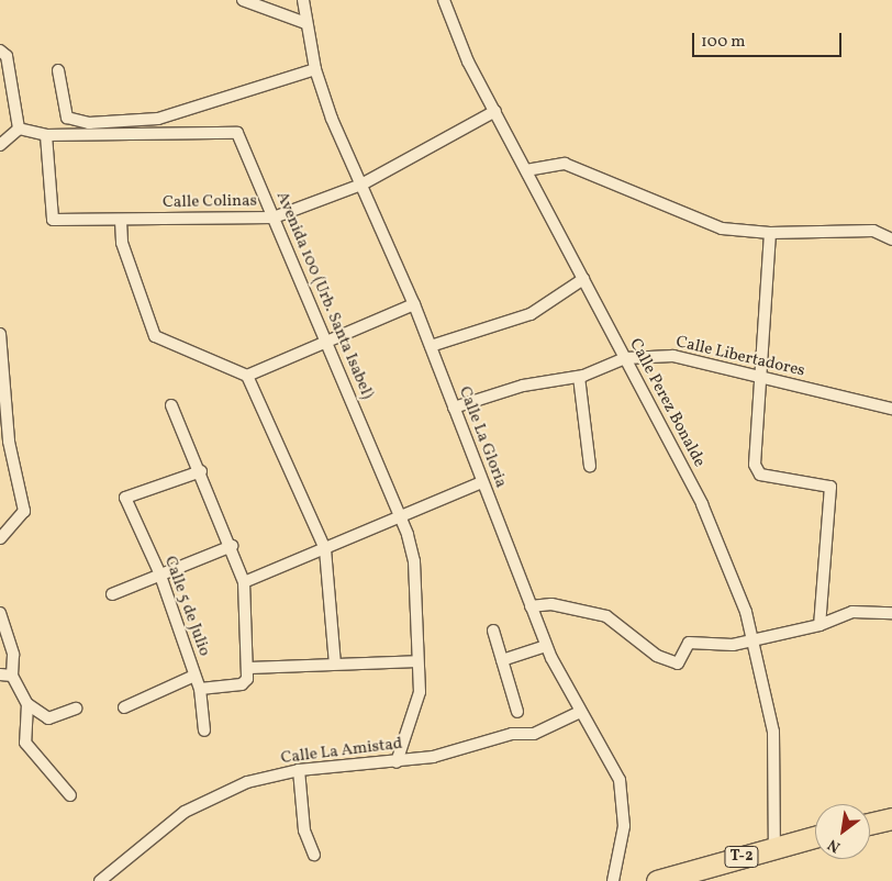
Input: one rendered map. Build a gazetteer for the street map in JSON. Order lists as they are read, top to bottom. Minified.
{"streets":{"highway":["T-2"],"street":["Calle Colinas","Avenida 100 (Urb. Santa Isabel)","Calle Libertadores","Calle Perez Bonalde","Calle La Gloria","Calle 5 de Julio","Calle La Amistad"]},"crossings":[["Calle Colinas","Avenida 100 (Urb. Santa Isabel)"],["Calle Colinas","Calle Perez Bonalde"],["Calle Colinas","Calle La Gloria"],["Avenida 100 (Urb. Santa Isabel)","Calle La Amistad"],["Calle Libertadores","Calle Perez Bonalde"],["Calle Libertadores","Calle La Gloria"],["Calle Perez Bonalde","T-2"],["Calle La Gloria","Calle La Amistad"]],"scale_bar":"100 m","north":"bottom left"}
